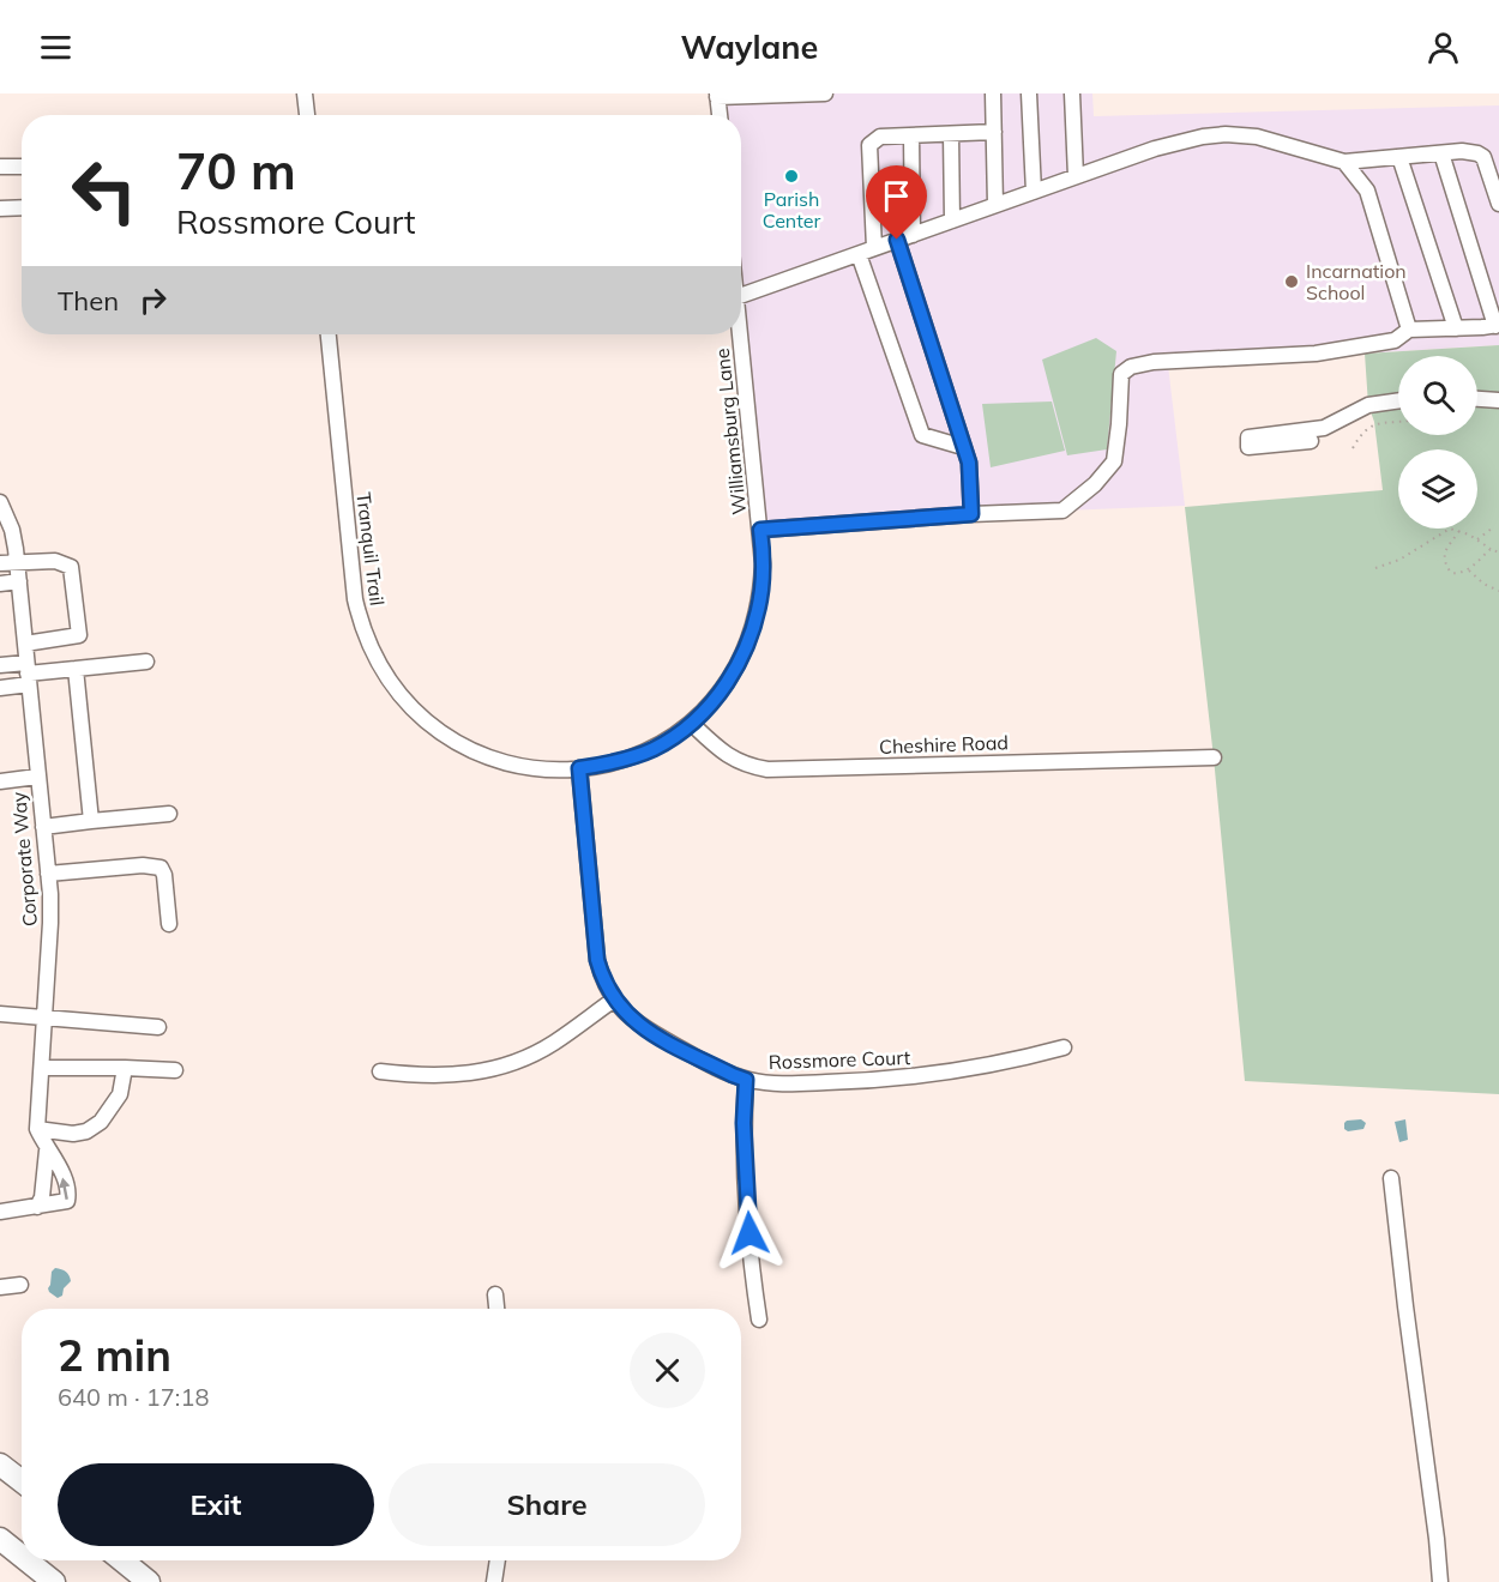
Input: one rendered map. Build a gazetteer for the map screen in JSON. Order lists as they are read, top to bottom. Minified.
{"streets":{"street":["Williamsburg Lane","Tranquil Trail","Cheshire Road","Corporate Way","Rossmore Court"]},"crossings":[["Williamsburg Lane","Tranquil Trail"],["Williamsburg Lane","Cheshire Road"],["Williamsburg Lane","Rossmore Court"],["Tranquil Trail","Rossmore Court"]],"places":["Parish Center","Incarnation School"],"page":{"header":"Waylane","turn":["70 m","Rossmore Court"],"then":"Then","heading":["2 min","640 m · 17:18"],"buttons":["Exit","Share"]}}
